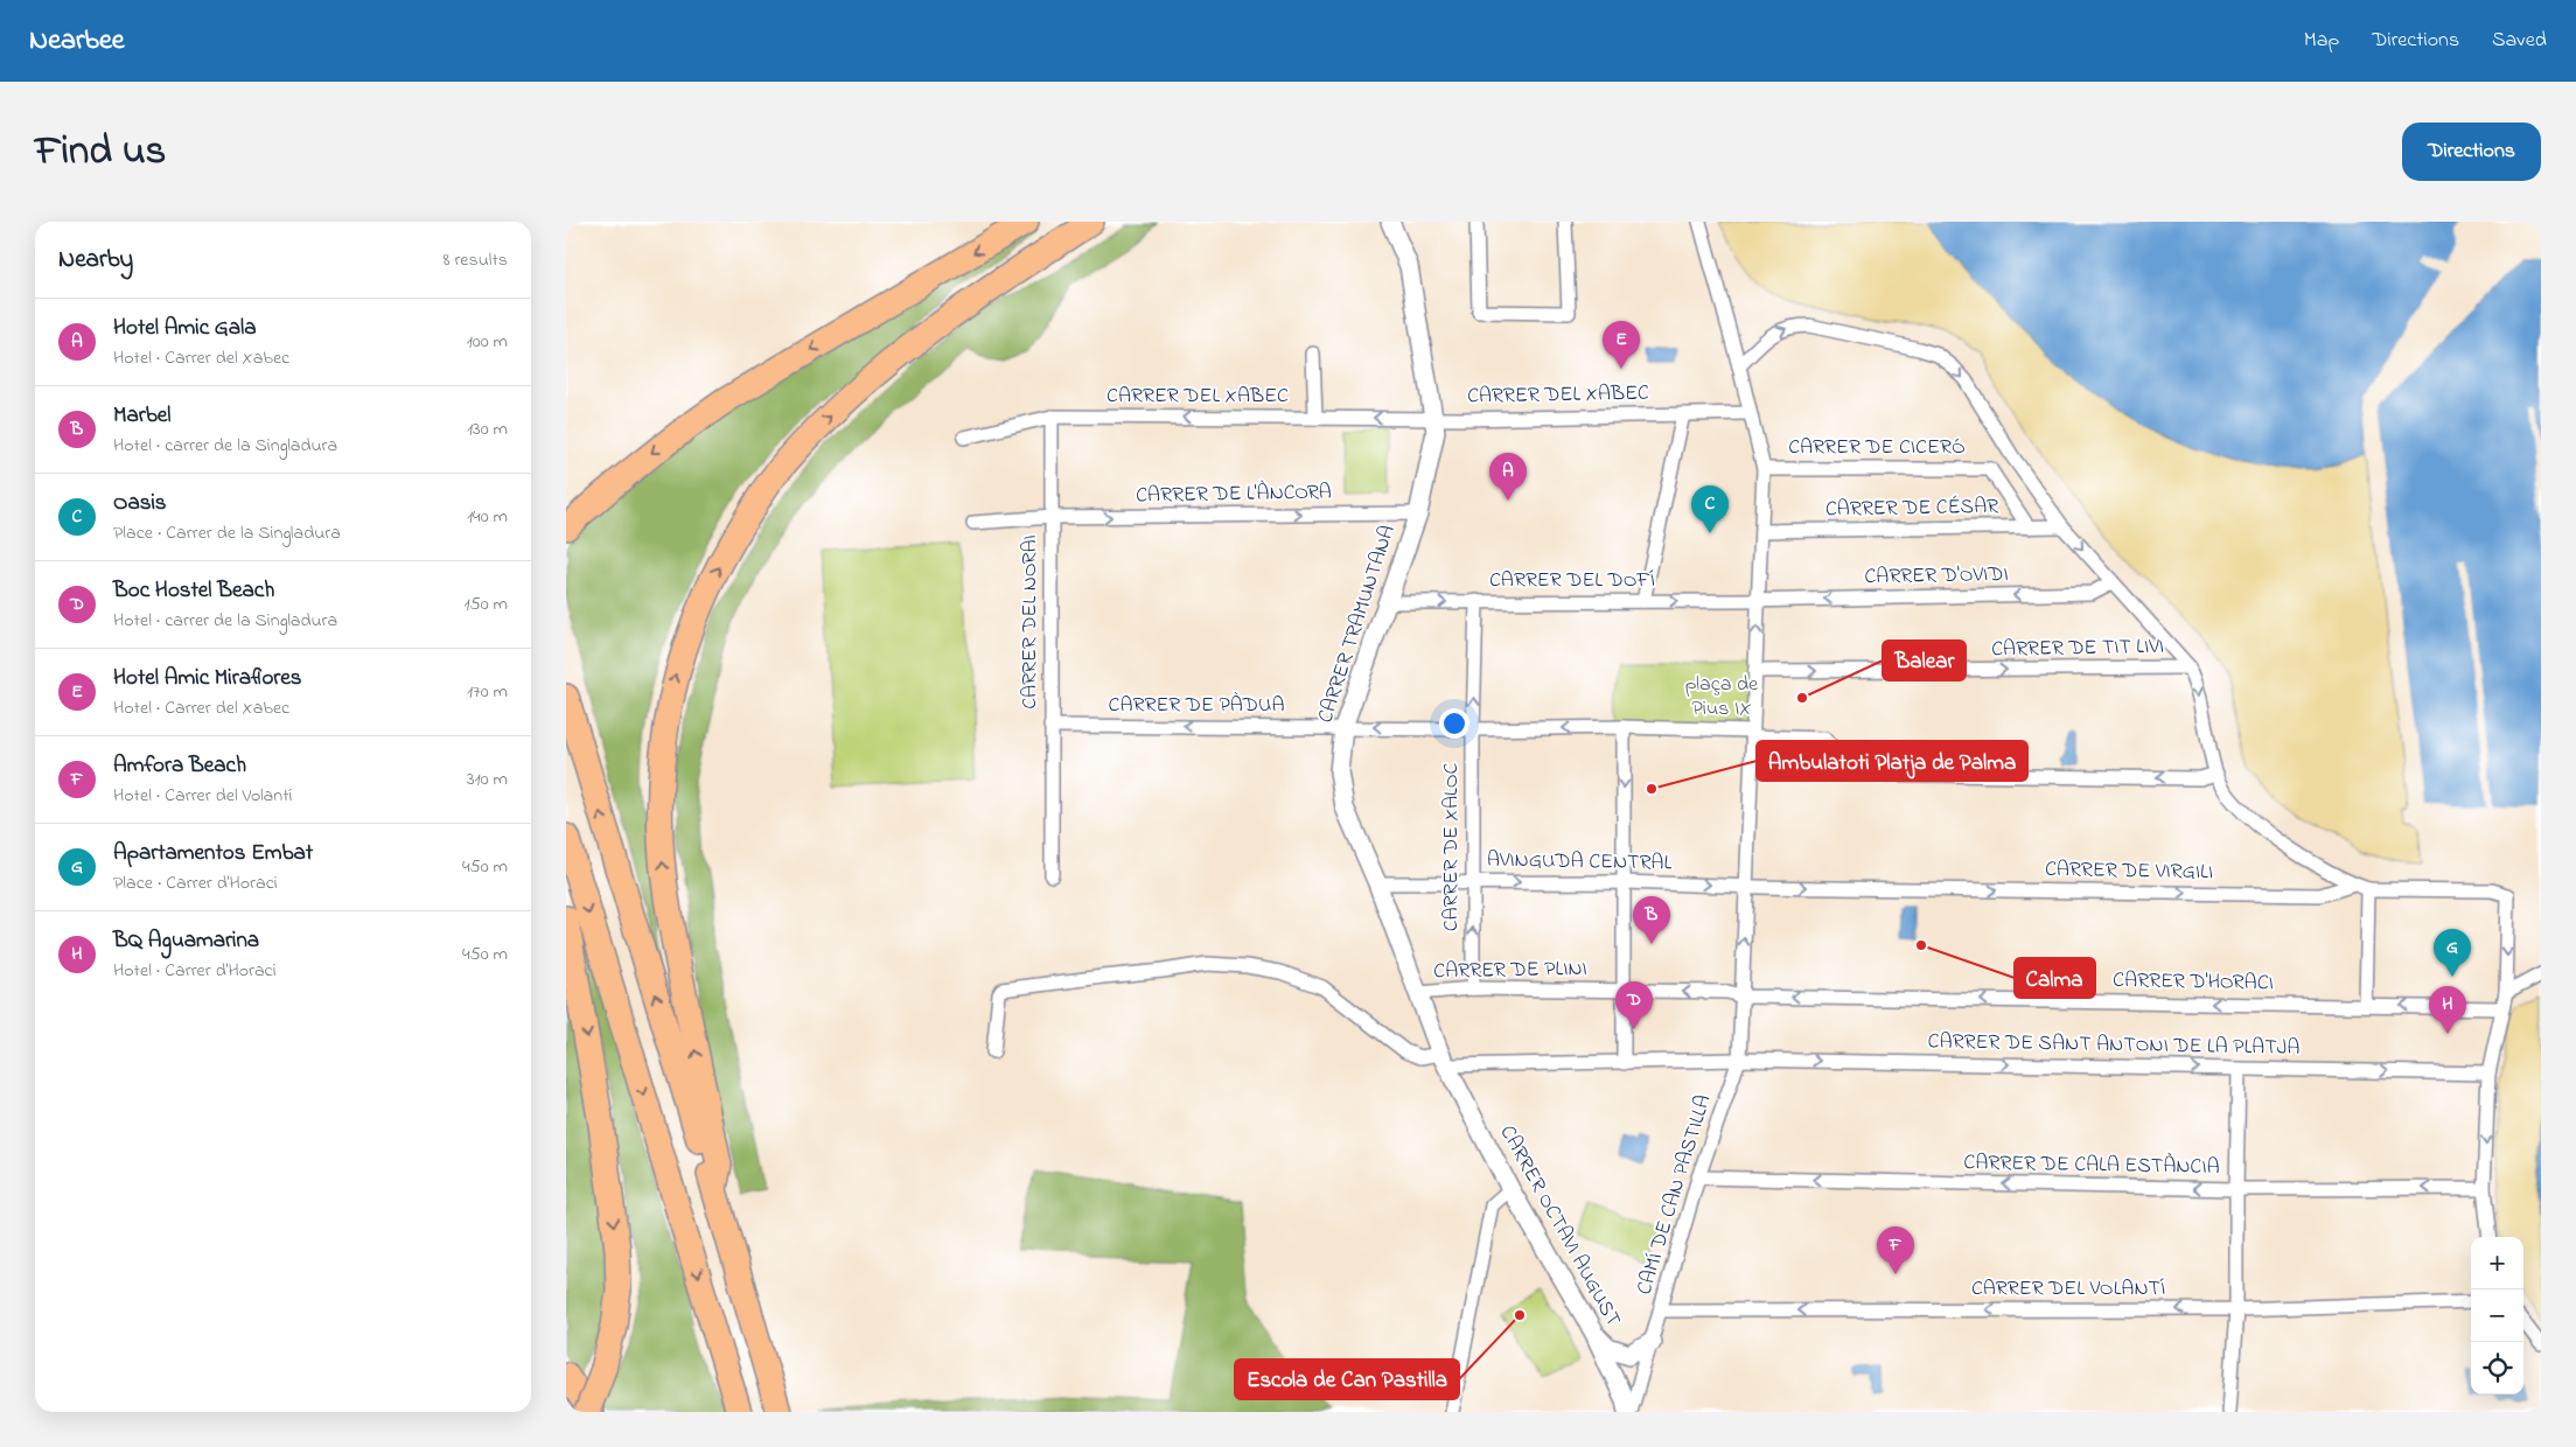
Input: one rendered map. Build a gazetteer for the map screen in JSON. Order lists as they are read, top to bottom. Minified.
{"streets":{"street":["CARRER DEL XABEC","CARRER DE CICERÓ","CARRER DE L'ÀNCORA","CARRER DE CÉSAR","CARRER D'OVIDI","CARRER DEL DOFÍ","CARRER DEL NORAI","CARRER TRAMUNTANA","CARRER DE TIT LIVI","CARRER DE PÀDUA","CARRER DE XALOC","AVINGUDA CENTRAL","CARRER DE VIRGILI","CARRER DE PLINI","CARRER D'HORACI","CARRER DE SANT ANTONI DE LA PLATJA","CARRER DE CALA ESTÀNCIA","CAMÍ DE CAN PASTILLA","CARRER OCTAVI AUGUST","CARRER DEL VOLANTÍ"]},"crossings":[["CARRER DEL XABEC","CARRER DEL NORAI"],["CARRER DEL XABEC","CARRER TRAMUNTANA"],["CARRER DE CICERÓ","CAMÍ DE CAN PASTILLA"],["CARRER DE L'ÀNCORA","CARRER DEL NORAI"],["CARRER DE L'ÀNCORA","CARRER TRAMUNTANA"],["CARRER DE CÉSAR","CAMÍ DE CAN PASTILLA"],["CARRER D'OVIDI","CARRER DEL DOFÍ"],["CARRER D'OVIDI","CAMÍ DE CAN PASTILLA"],["CARRER DEL DOFÍ","CARRER TRAMUNTANA"],["CARRER DEL DOFÍ","CARRER DE XALOC"],["CARRER DEL DOFÍ","CAMÍ DE CAN PASTILLA"],["CARRER DEL NORAI","CARRER DE PÀDUA"],["CARRER TRAMUNTANA","CARRER DE PÀDUA"],["CARRER TRAMUNTANA","AVINGUDA CENTRAL"],["CARRER TRAMUNTANA","CARRER DE PLINI"],["CARRER TRAMUNTANA","CARRER DE SANT ANTONI DE LA PLATJA"],["CARRER TRAMUNTANA","CARRER OCTAVI AUGUST"],["CARRER DE TIT LIVI","CAMÍ DE CAN PASTILLA"],["CARRER DE PÀDUA","CARRER DE XALOC"],["CARRER DE XALOC","AVINGUDA CENTRAL"],["CARRER DE XALOC","CARRER DE PLINI"],["AVINGUDA CENTRAL","CARRER DE VIRGILI"],["AVINGUDA CENTRAL","CAMÍ DE CAN PASTILLA"],["CARRER DE VIRGILI","CAMÍ DE CAN PASTILLA"],["CARRER DE PLINI","CARRER D'HORACI"],["CARRER DE PLINI","CAMÍ DE CAN PASTILLA"],["CARRER D'HORACI","CAMÍ DE CAN PASTILLA"],["CARRER DE SANT ANTONI DE LA PLATJA","CAMÍ DE CAN PASTILLA"],["CARRER DE SANT ANTONI DE LA PLATJA","CARRER OCTAVI AUGUST"],["CARRER DE CALA ESTÀNCIA","CAMÍ DE CAN PASTILLA"],["CAMÍ DE CAN PASTILLA","CARRER OCTAVI AUGUST"],["CAMÍ DE CAN PASTILLA","CARRER DEL VOLANTÍ"]],"one_way":["CARRER DEL XABEC","CARRER DE L'ÀNCORA","CARRER D'OVIDI","CARRER DEL DOFÍ","CARRER DE PÀDUA","CARRER DE XALOC","AVINGUDA CENTRAL","CARRER DE PLINI","CARRER D'HORACI","CARRER DE SANT ANTONI DE LA PLATJA","CARRER DE CALA ESTÀNCIA","CARRER DEL VOLANTÍ"],"parks":["plaça de Pius IX"],"places":["Balear","Ambulatoti Platja de Palma","Calma","Escola de Can Pastilla"],"page":{"header":"Nearbee","nav":["Map","Directions","Saved"],"title":"Find us","buttons":"Directions","heading":["Nearby","8 results"],"list":[{"mark":"A","name":"Hotel Amic Gala","note":"Hotel · Carrer del Xabec","value":"100 m"},{"mark":"B","name":"Marbel","note":"Hotel · carrer de la Singladura","value":"130 m"},{"mark":"C","name":"Oasis","note":"Place · Carrer de la Singladura","value":"140 m"},{"mark":"D","name":"Boc Hostel Beach","note":"Hotel · carrer de la Singladura","value":"150 m"},{"mark":"E","name":"Hotel Amic Miraflores","note":"Hotel · Carrer del Xabec","value":"170 m"},{"mark":"F","name":"Amfora Beach","note":"Hotel · Carrer del Volantí","value":"310 m"},{"mark":"G","name":"Apartamentos Embat","note":"Place · Carrer d'Horaci","value":"450 m"},{"mark":"H","name":"BQ Aguamarina","note":"Hotel · Carrer d'Horaci","value":"450 m"}],"pins":["E","A","C","B","G","D","H","F"],"map_buttons":["+","−"]}}
